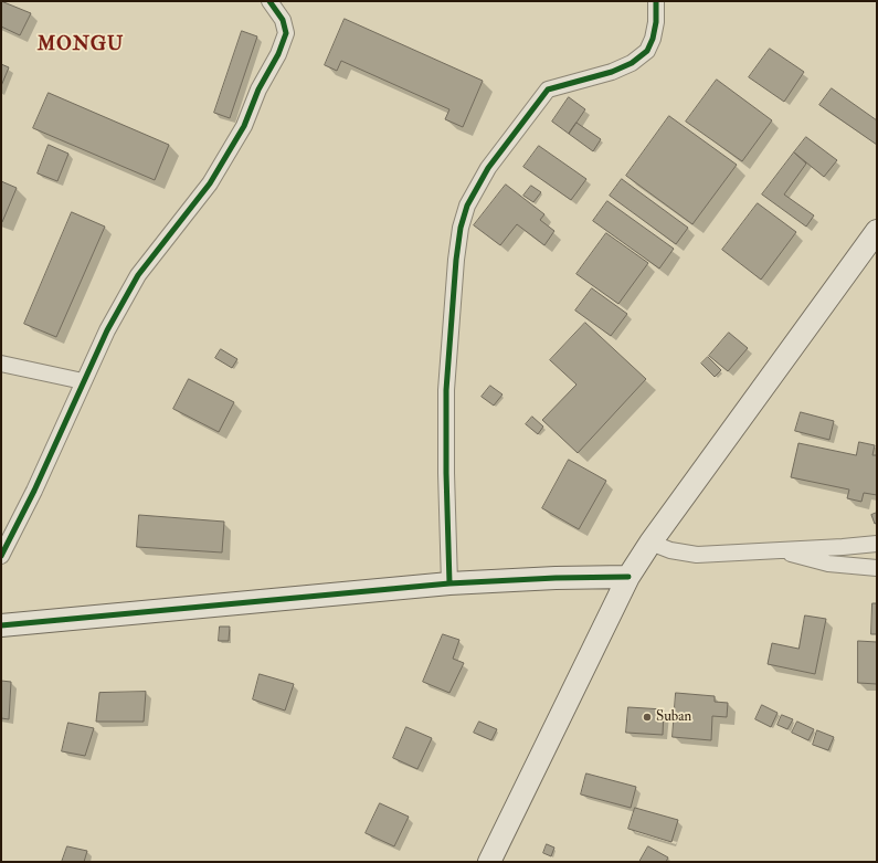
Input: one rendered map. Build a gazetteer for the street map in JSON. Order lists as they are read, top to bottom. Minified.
{"districts":["MONGU"],"places":["Suban"]}
